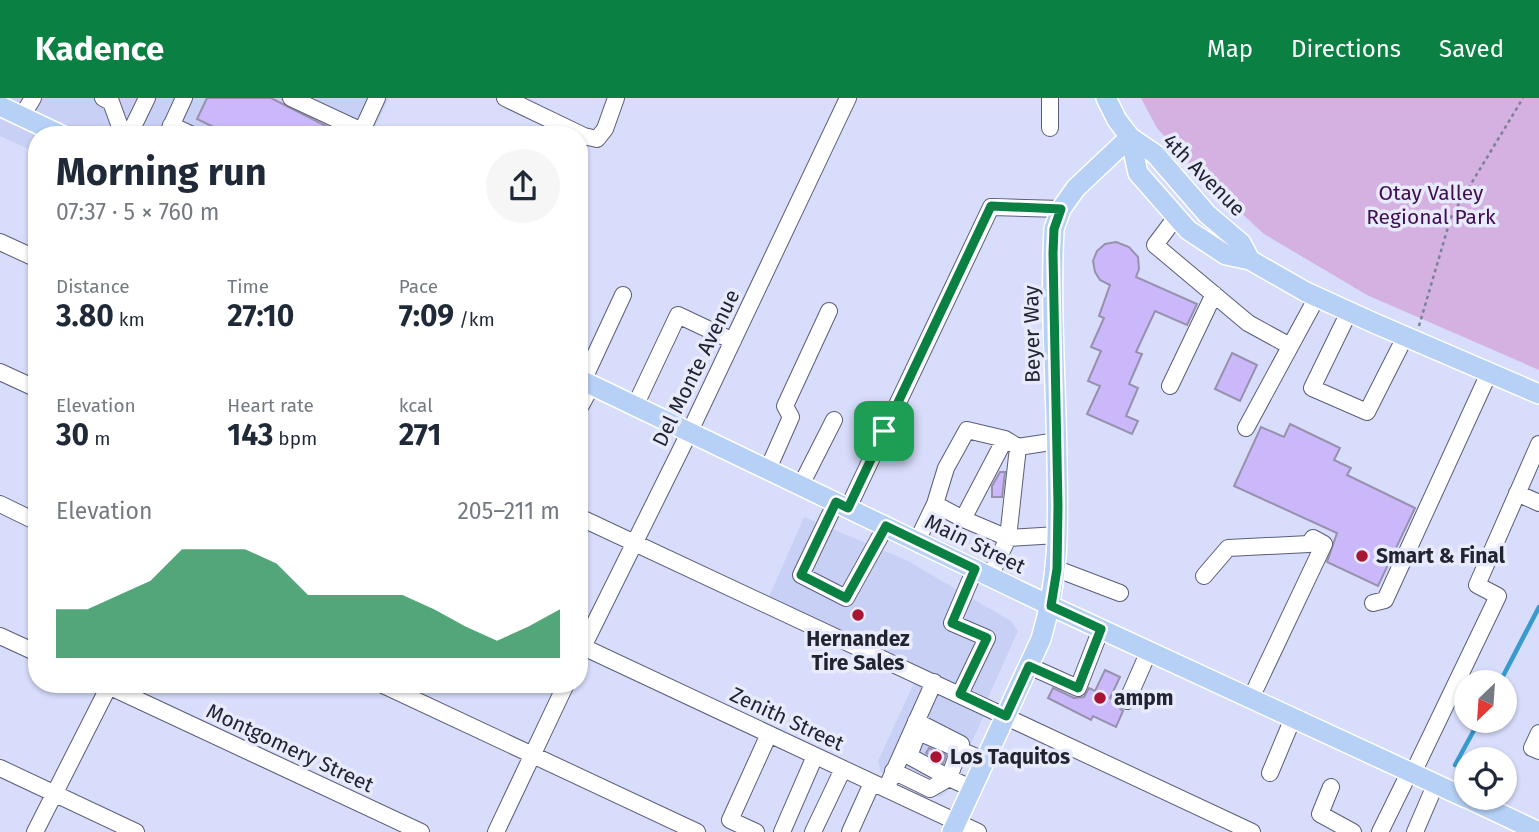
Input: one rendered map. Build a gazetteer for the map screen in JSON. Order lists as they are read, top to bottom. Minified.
{"streets":{"main road":["4th Avenue","Beyer Way","Main Street"],"street":["Del Monte Avenue","Zenith Street","Montgomery Street"]},"crossings":[["4th Avenue","Beyer Way"],["Beyer Way","Main Street"],["Beyer Way","Zenith Street"],["Del Monte Avenue","Main Street"]],"parks":["Otay Valley Regional Park"],"places":["Smart & Final","Hernandez Tire Sales","ampm","Los Taquitos"],"north":"bottom left","page":{"header":"Kadence","nav":["Map","Directions","Saved"],"heading":["Morning run","07:37 · 5 × 760 m"],"stats":[["Distance","3.80 km"],["Time","27:10"],["Pace","7:09 /km"],["Elevation","30 m"],["Heart rate","143 bpm"],["kcal","271"]],"chart":["Elevation","205–211 m"]}}
